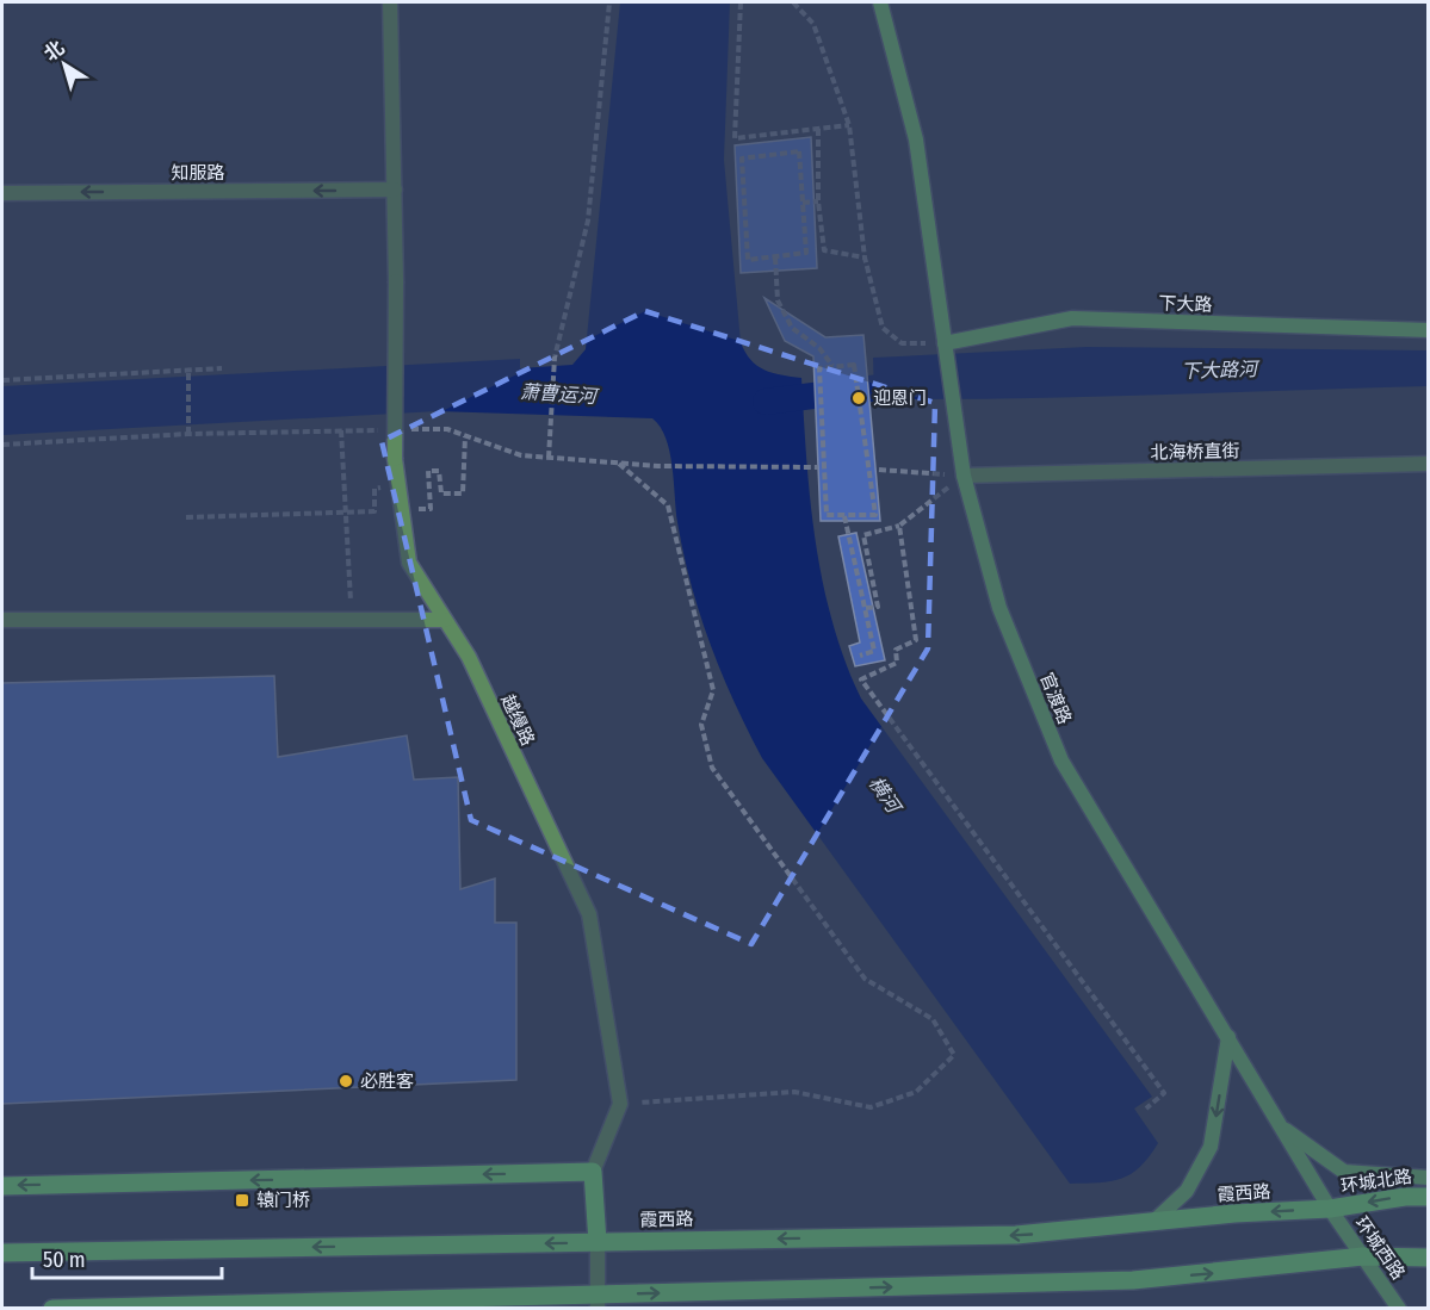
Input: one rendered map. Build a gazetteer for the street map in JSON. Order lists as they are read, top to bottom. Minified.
{"streets":{"main road":["环城北路","霞西路"],"street":["知服路","下大路","北海桥直街","官渡路","越缦路","环城西路"]},"crossings":[["知服路","越缦路"],["下大路","官渡路"],["北海桥直街","官渡路"],["官渡路","环城北路"],["官渡路","霞西路"],["官渡路","环城西路"],["环城北路","霞西路"],["环城北路","环城西路"],["霞西路","环城西路"]],"one_way":["知服路"],"water":["下大路河","萧曹运河","横河"],"places":{"other":["迎恩门","必胜客"],"transit":["辕门桥"]},"scale_bar":"50 m","north":"top left"}
